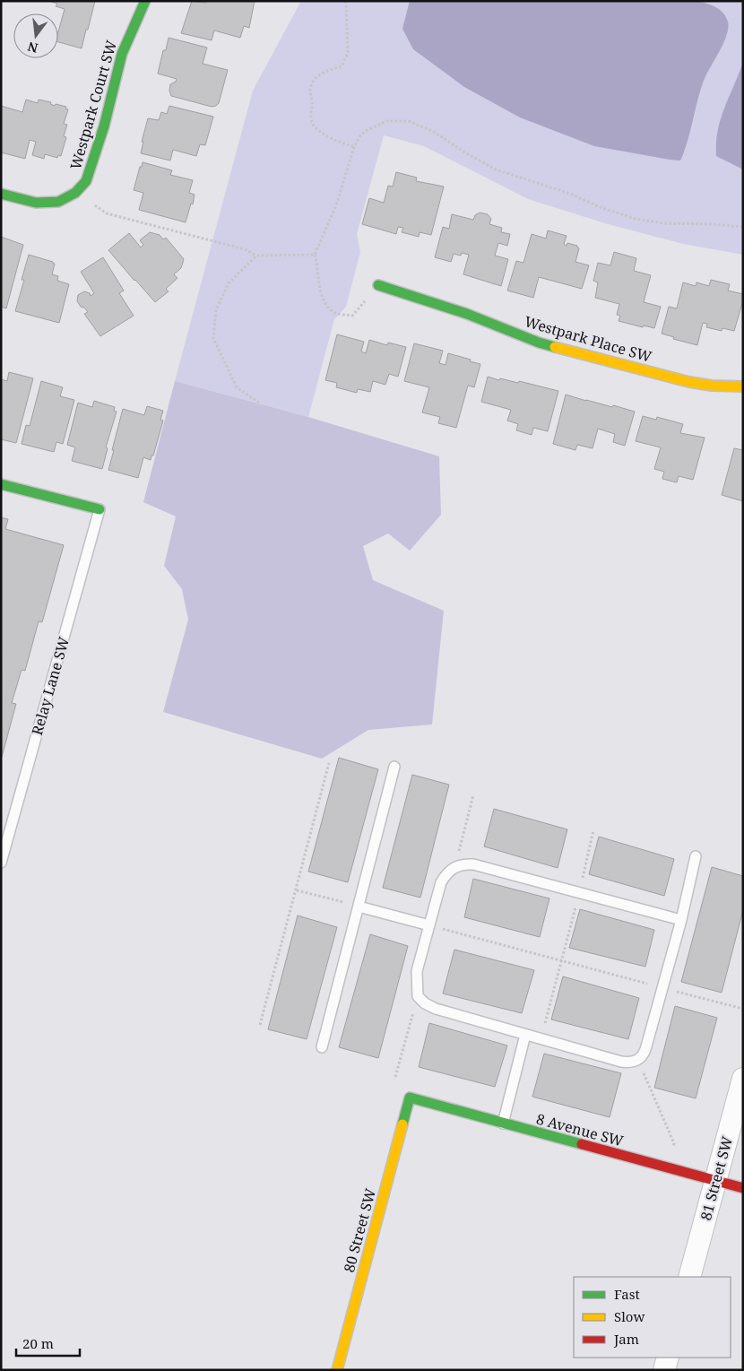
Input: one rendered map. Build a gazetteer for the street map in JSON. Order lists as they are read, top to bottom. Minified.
{"streets":{"street":["Westpark Court SW","Westpark Place SW","8 Avenue SW","81 Street SW","80 Street SW"],"lane":["Relay Lane SW"]},"crossings":[["8 Avenue SW","81 Street SW"],["8 Avenue SW","80 Street SW"]],"legend":["Fast","Slow","Jam"],"scale_bar":"20 m","north":"bottom"}
